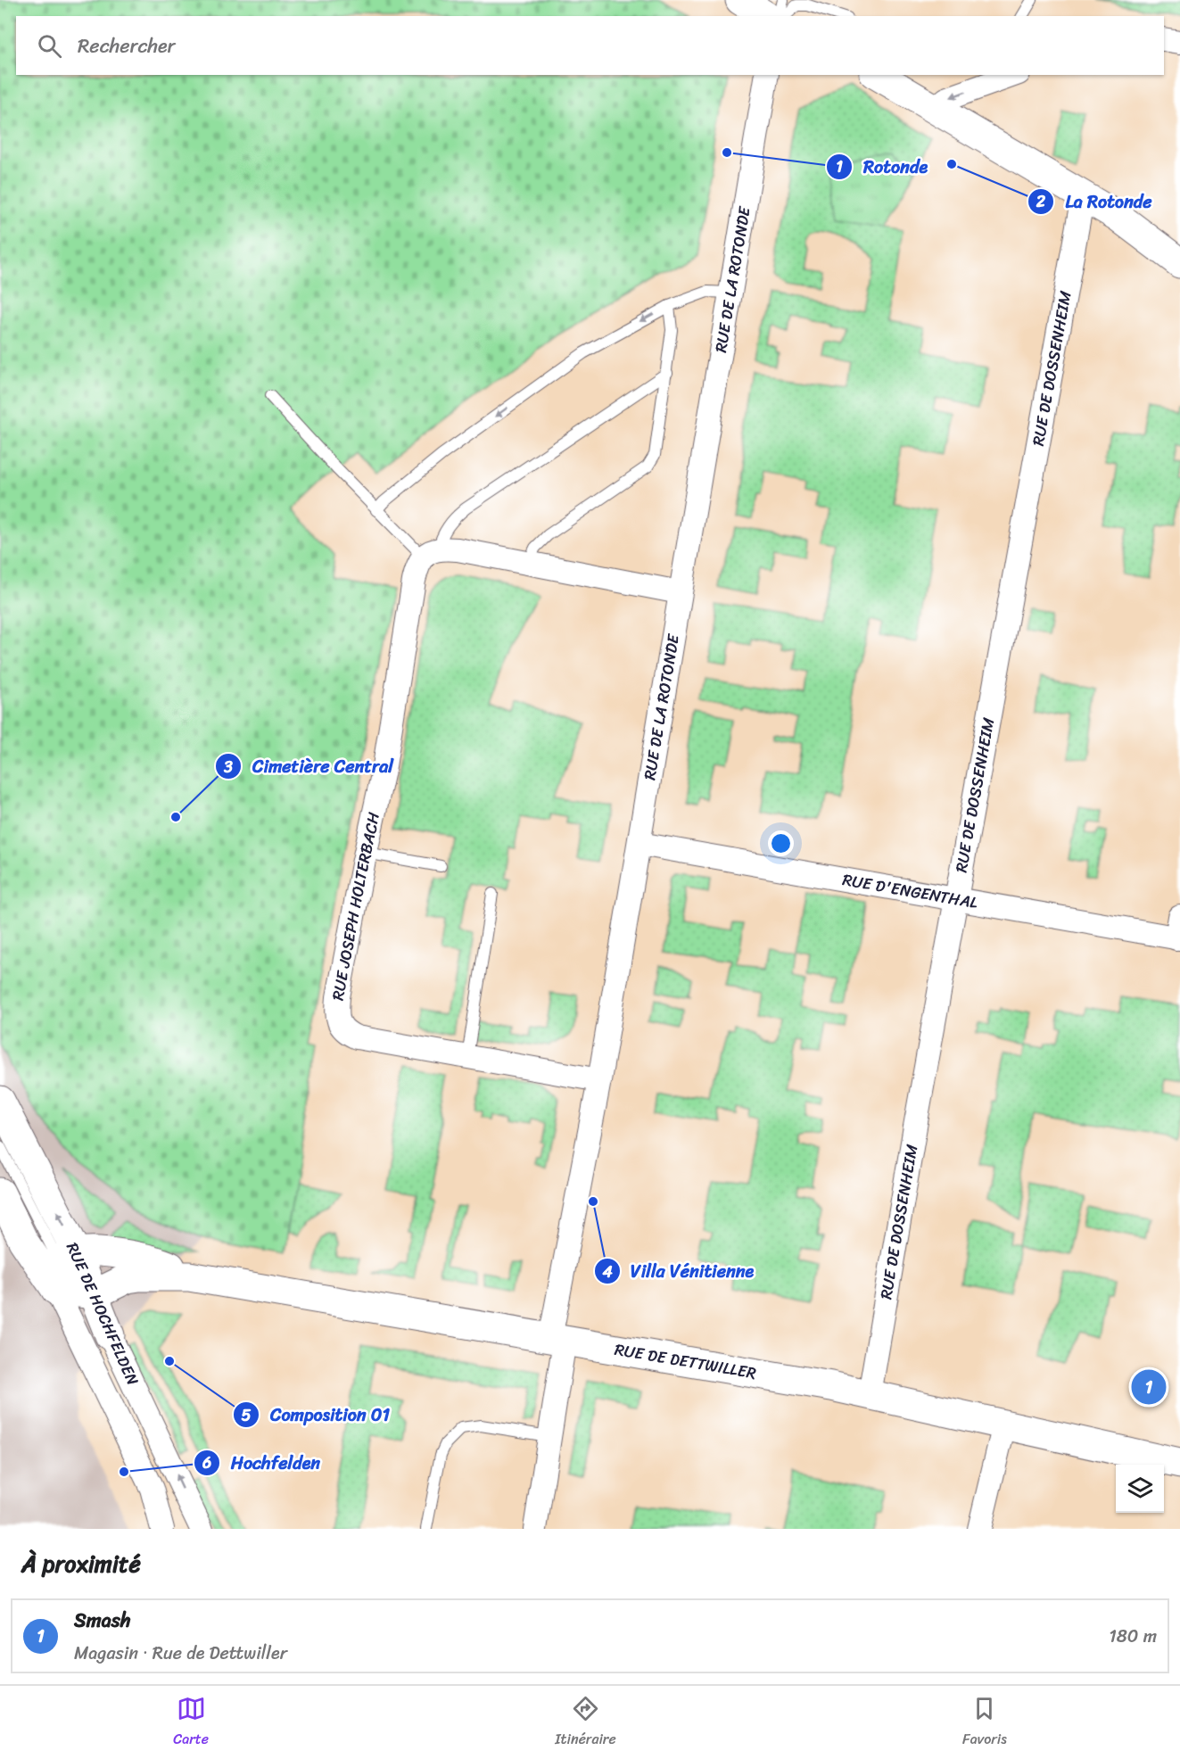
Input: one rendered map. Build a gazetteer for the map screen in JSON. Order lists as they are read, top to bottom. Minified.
{"streets":{"main road":["RUE DE HOCHFELDEN","RUE DE DETTWILLER"],"street":["RUE DE LA ROTONDE","RUE DE DOSSENHEIM","RUE D'ENGENTHAL","RUE JOSEPH HOLTERBACH"]},"crossings":[["RUE DE LA ROTONDE","RUE D'ENGENTHAL"],["RUE DE LA ROTONDE","RUE JOSEPH HOLTERBACH"],["RUE DE LA ROTONDE","RUE DE DETTWILLER"],["RUE DE DOSSENHEIM","RUE D'ENGENTHAL"],["RUE DE DOSSENHEIM","RUE DE DETTWILLER"],["RUE DE HOCHFELDEN","RUE DE DETTWILLER"]],"one_way":["RUE DE HOCHFELDEN"],"places":["Rotonde","La Rotonde","Cimetière Central","Villa Vénitienne","Composition 01","Hochfelden"],"page":{"search":"Rechercher","pins":"1","heading":"À proximité","list":[{"mark":"1","name":"Smash","note":"Magasin · Rue de Dettwiller","value":"180 m"}],"nav":["Carte","Itinéraire","Favoris"]}}
